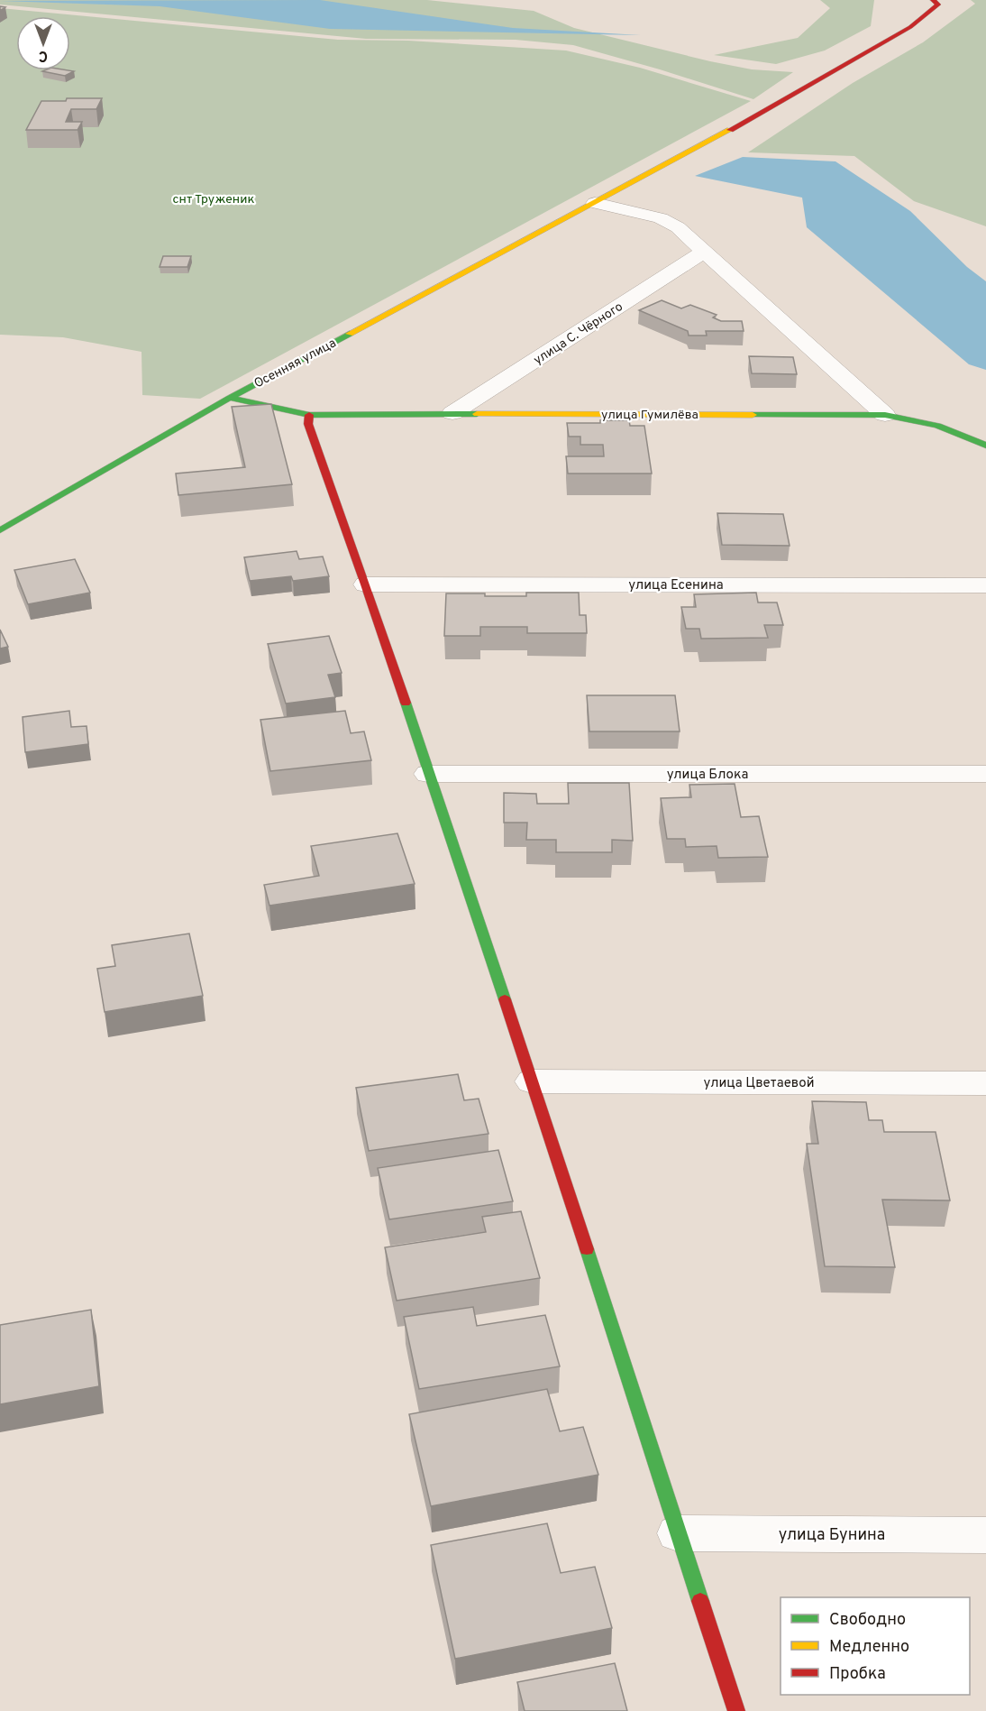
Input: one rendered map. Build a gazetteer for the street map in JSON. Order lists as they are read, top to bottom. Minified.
{"streets":{"street":["улица С. Чёрного","Осенняя улица","улица Гумилёва","улица Есенина","улица Блока","улица Цветаевой","улица Бунина"]},"crossings":[["улица С. Чёрного","улица Гумилёва"],["Осенняя улица","улица Гумилёва"]],"parks":["снт Труженик"],"legend":["Свободно","Медленно","Пробка"],"north":"bottom"}
